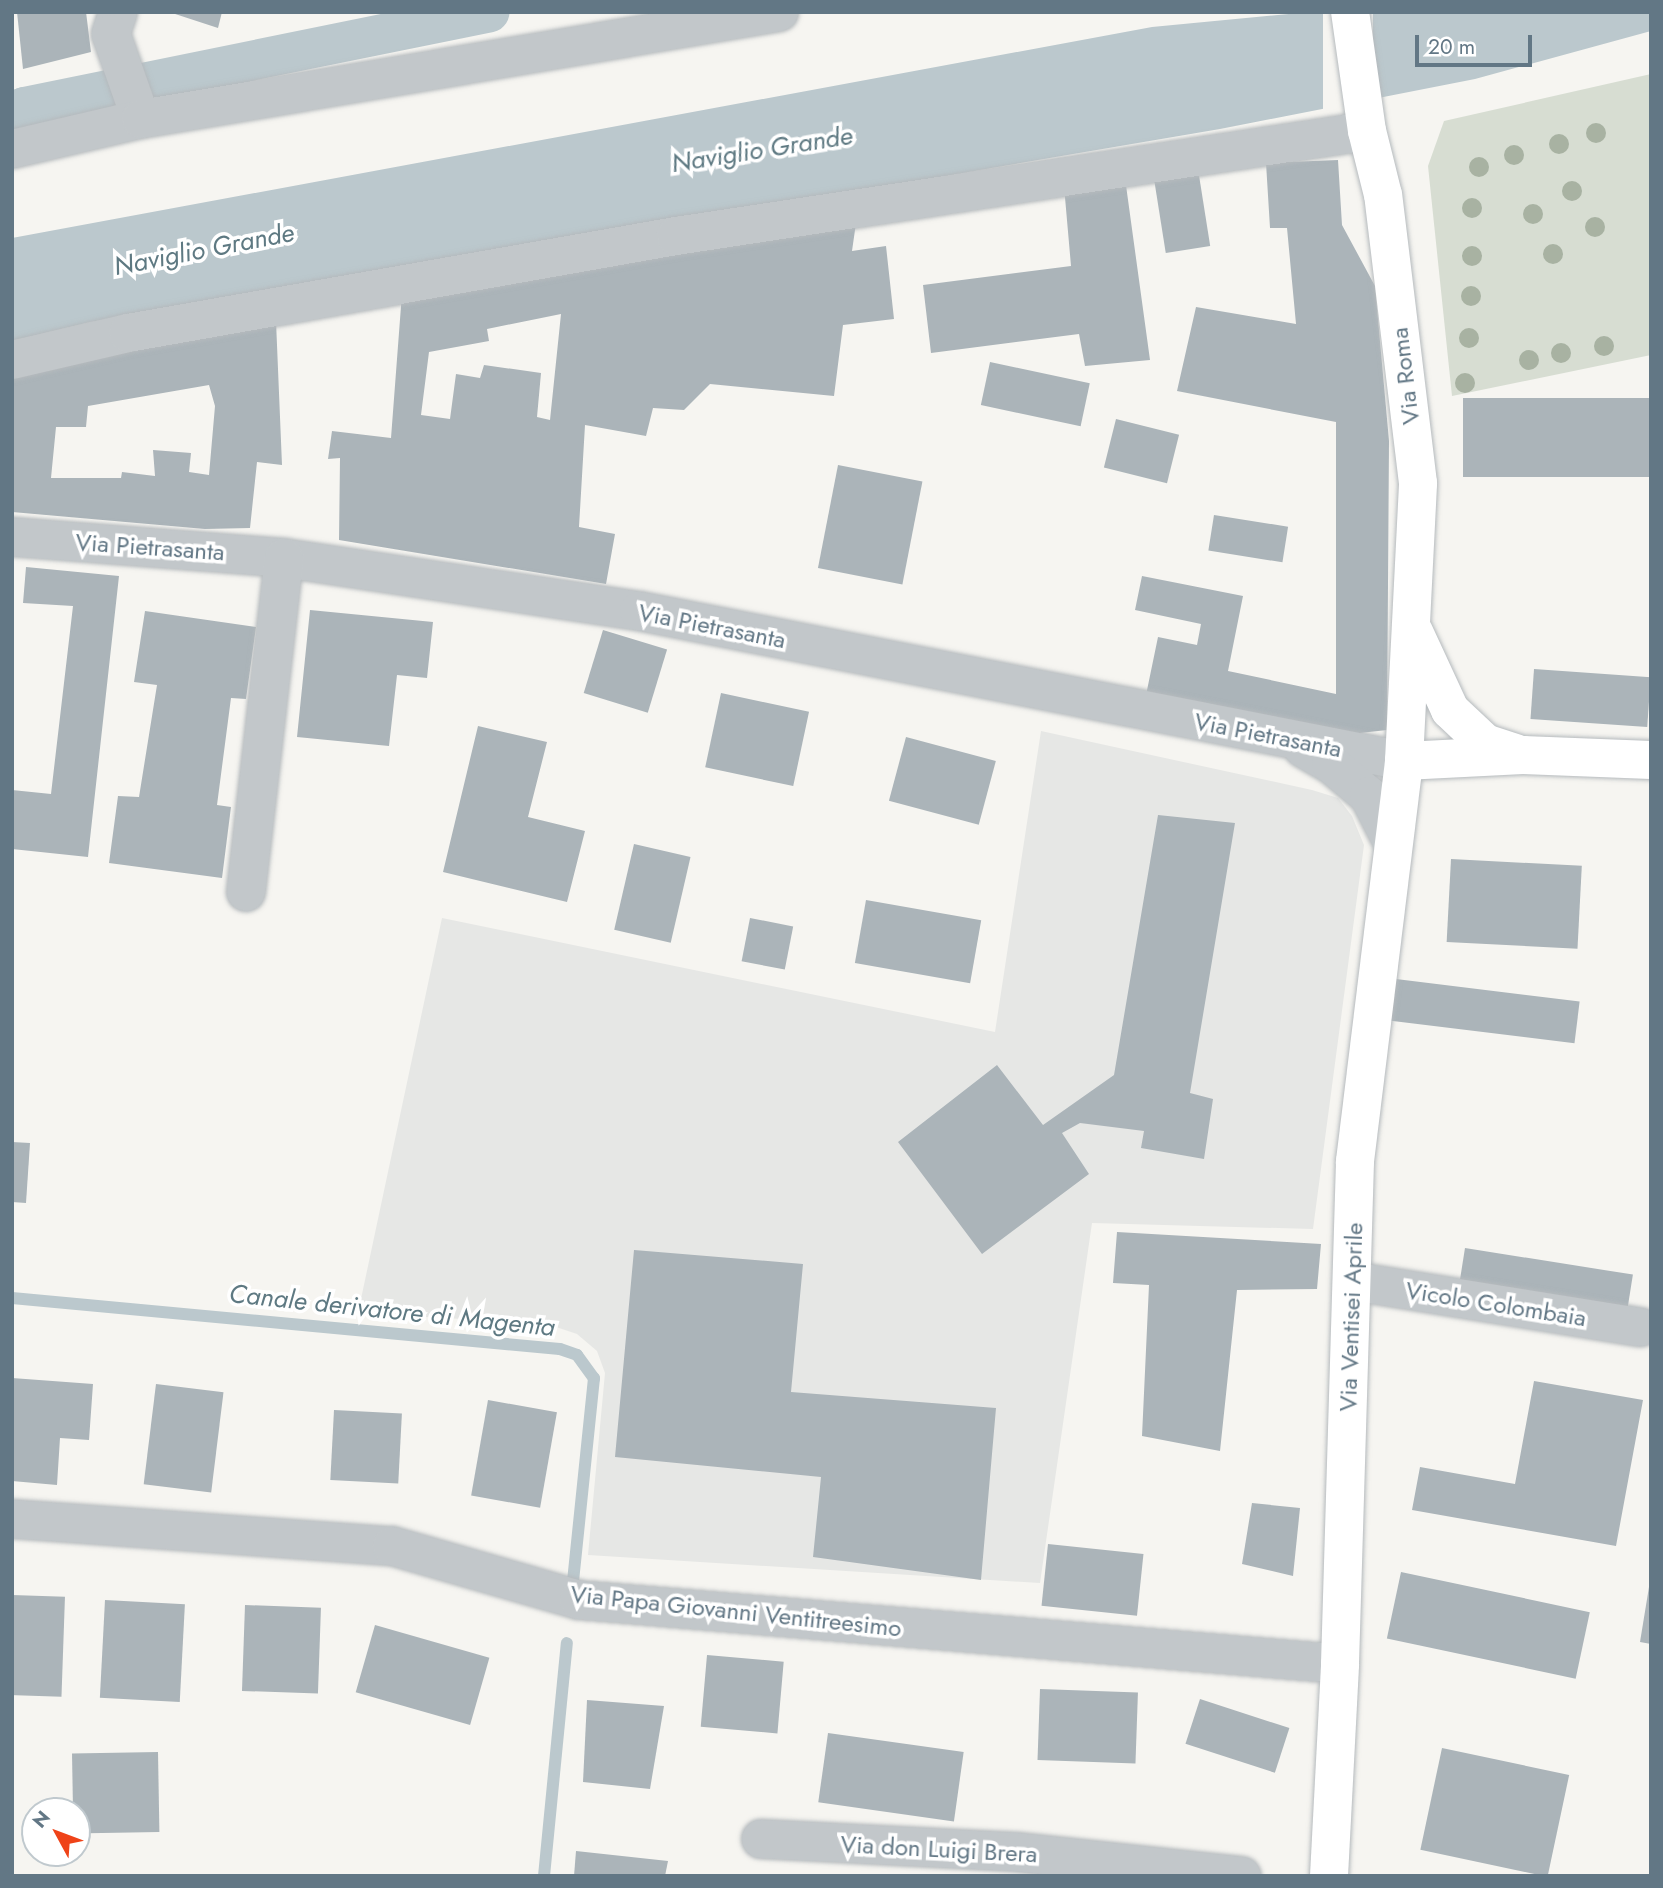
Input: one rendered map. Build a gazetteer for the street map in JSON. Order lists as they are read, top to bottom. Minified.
{"streets":{"main road":["Via Roma","Via Ventisei Aprile"],"street":["Via Pietrasanta","Vicolo Colombaia","Via Papa Giovanni Ventitreesimo","Via don Luigi Brera"]},"crossings":[["Via Roma","Via Pietrasanta"],["Via Roma","Via Ventisei Aprile"],["Via Pietrasanta","Via Ventisei Aprile"],["Vicolo Colombaia","Via Ventisei Aprile"],["Via Ventisei Aprile","Via Papa Giovanni Ventitreesimo"]],"water":["Naviglio Grande","Canale derivatore di Magenta"],"scale_bar":"20 m","north":"top left"}
